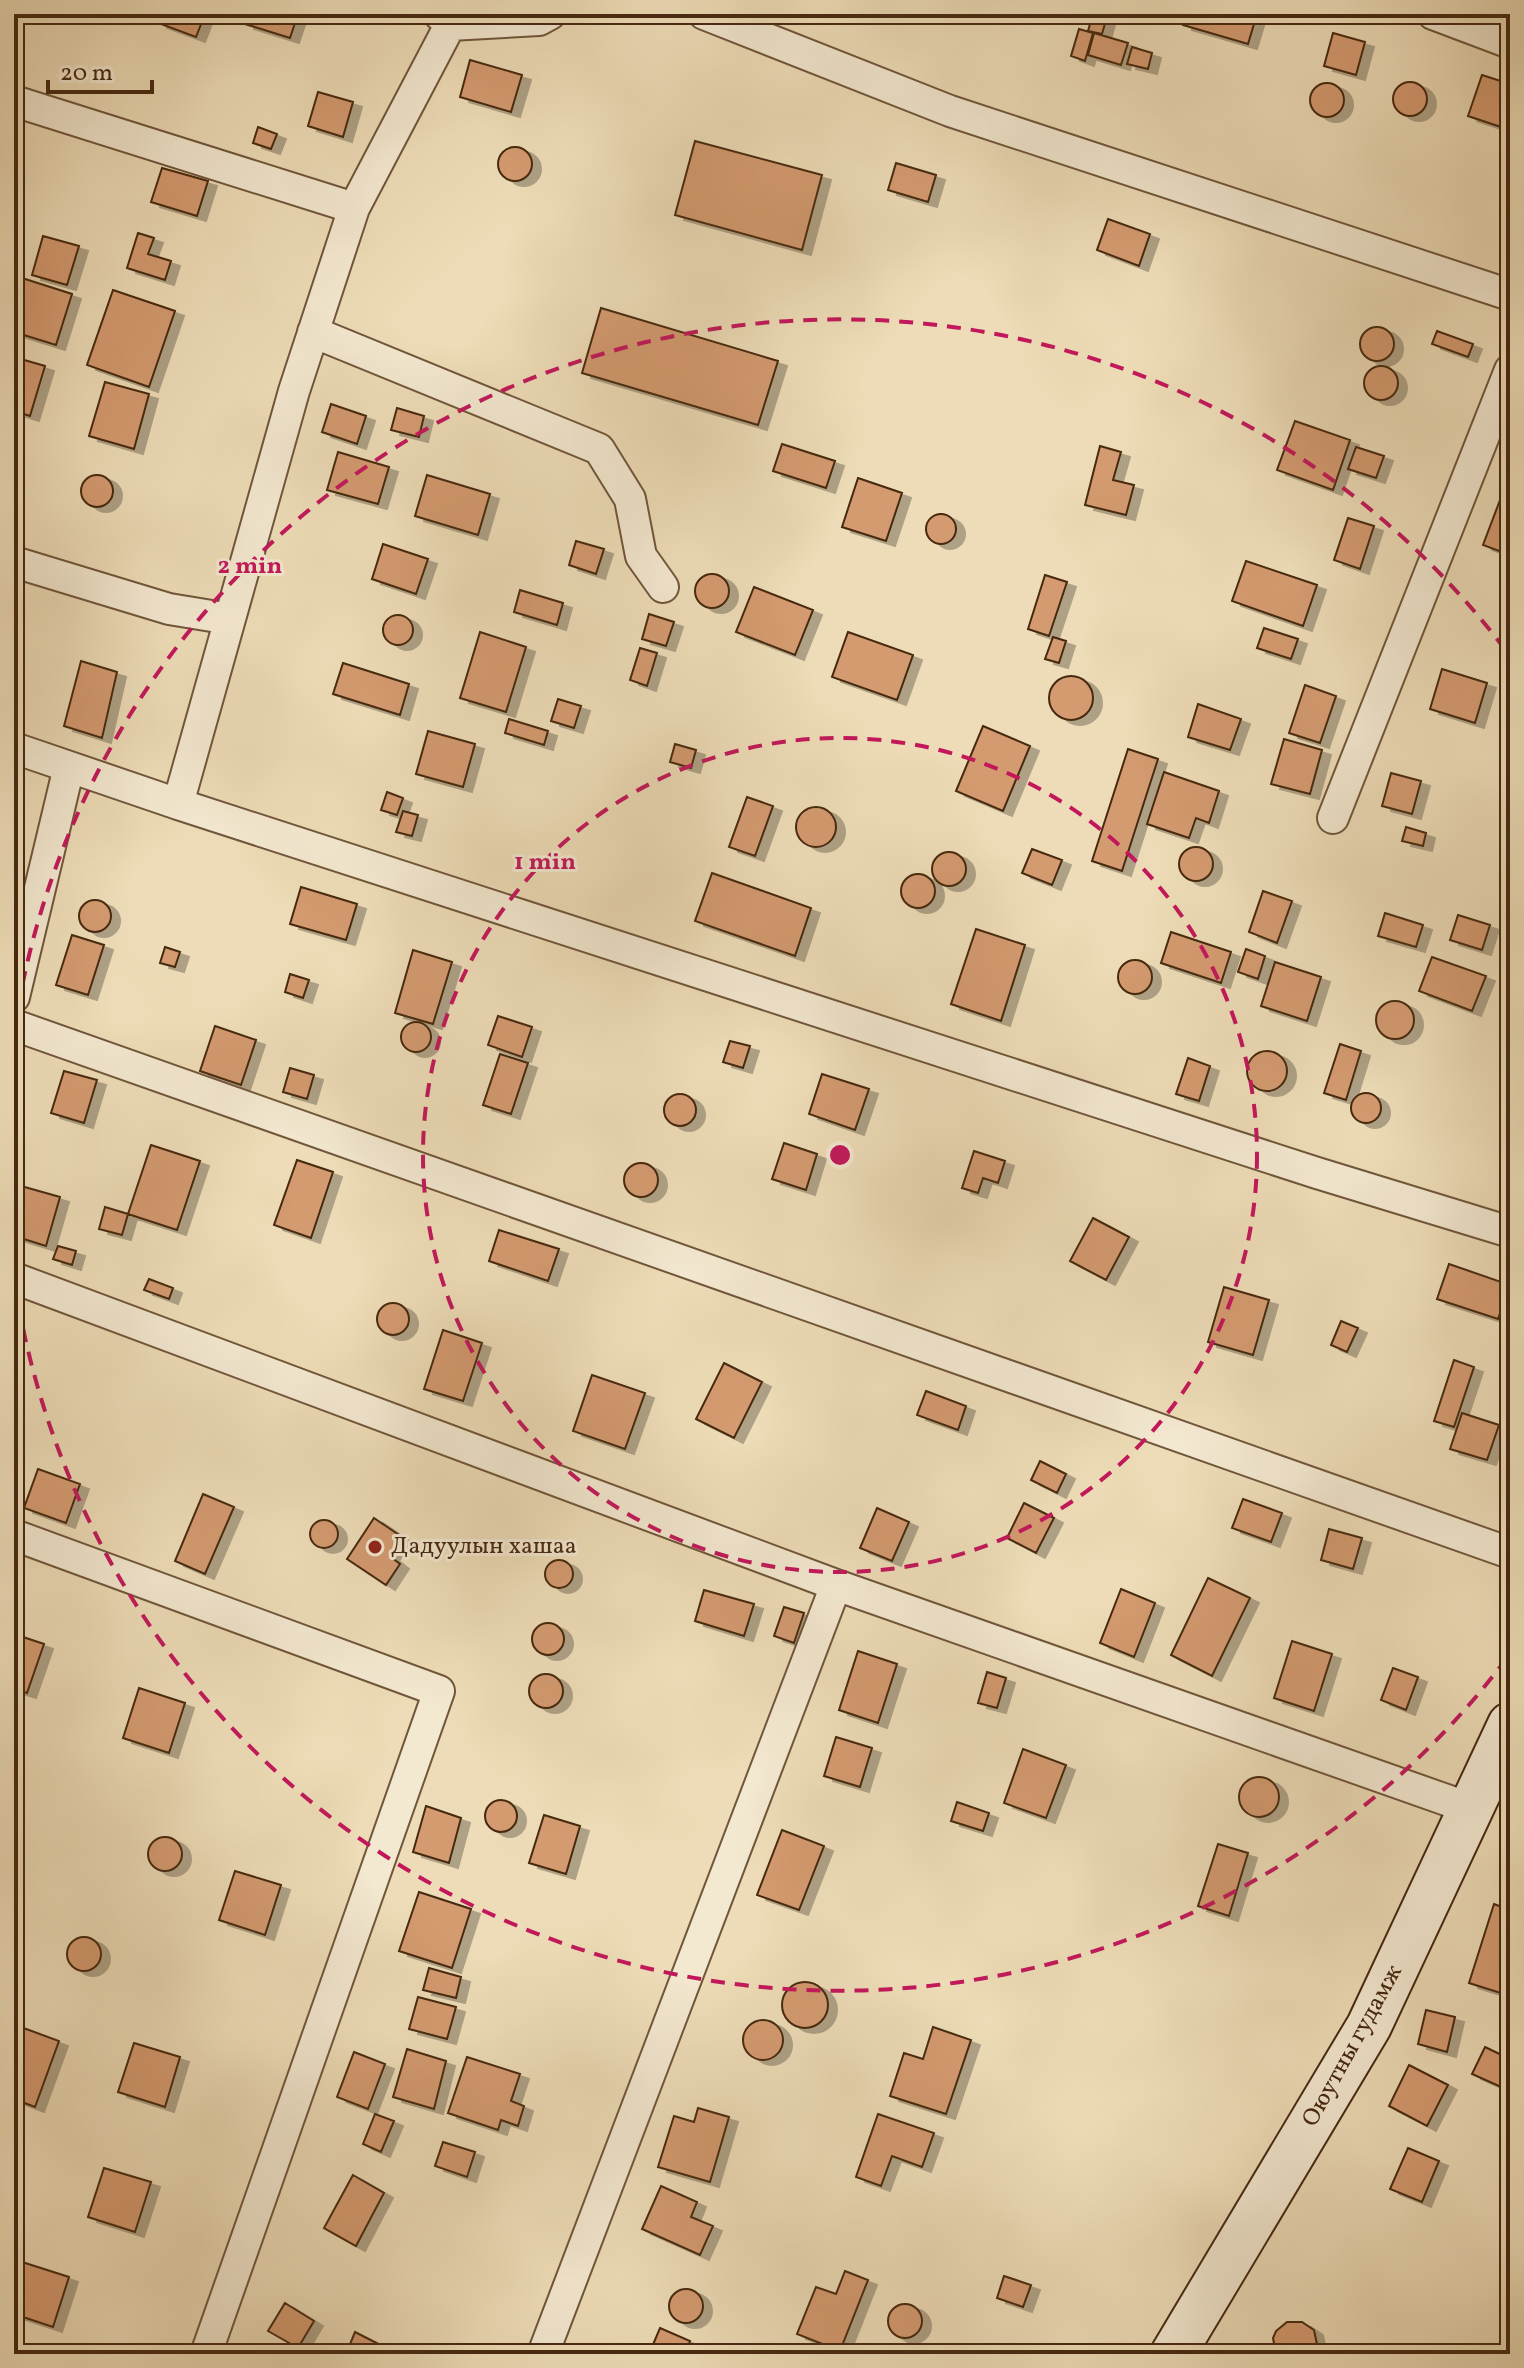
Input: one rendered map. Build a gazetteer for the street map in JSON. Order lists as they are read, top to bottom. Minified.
{"streets":{"street":["Оюутны гудамж"]},"places":["Дадуулын хашаа"],"scale_bar":"20 m","rings":["2 min","1 min"]}
